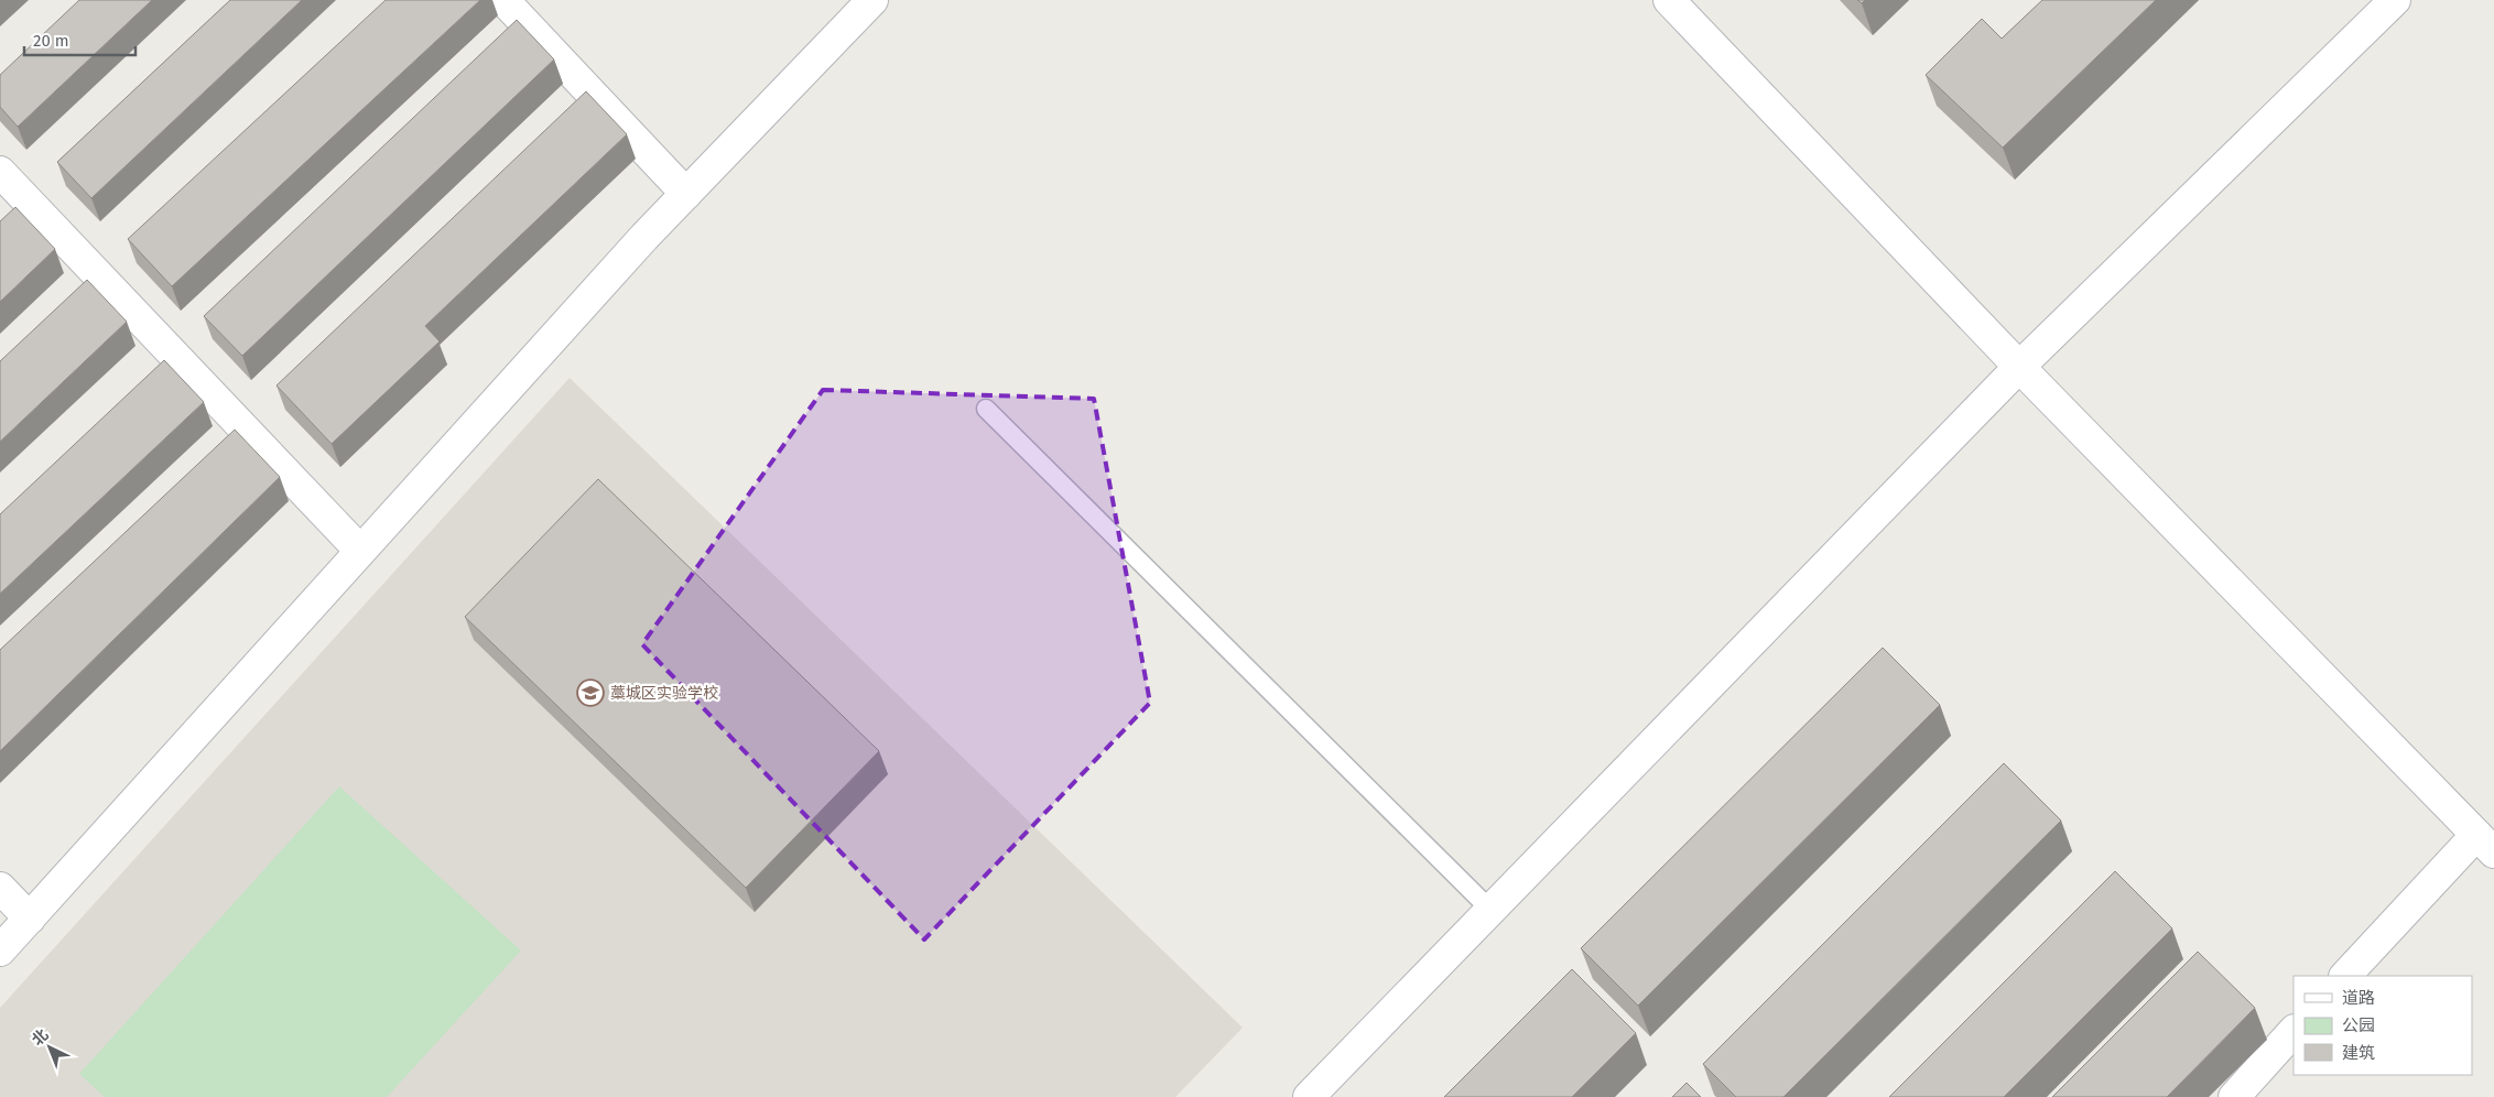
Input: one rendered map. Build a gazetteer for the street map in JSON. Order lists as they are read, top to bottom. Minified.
{"places":{"school or university":["藁城区实验学校"]},"legend":["道路","公园","建筑"],"scale_bar":"20 m","north":"top left"}
